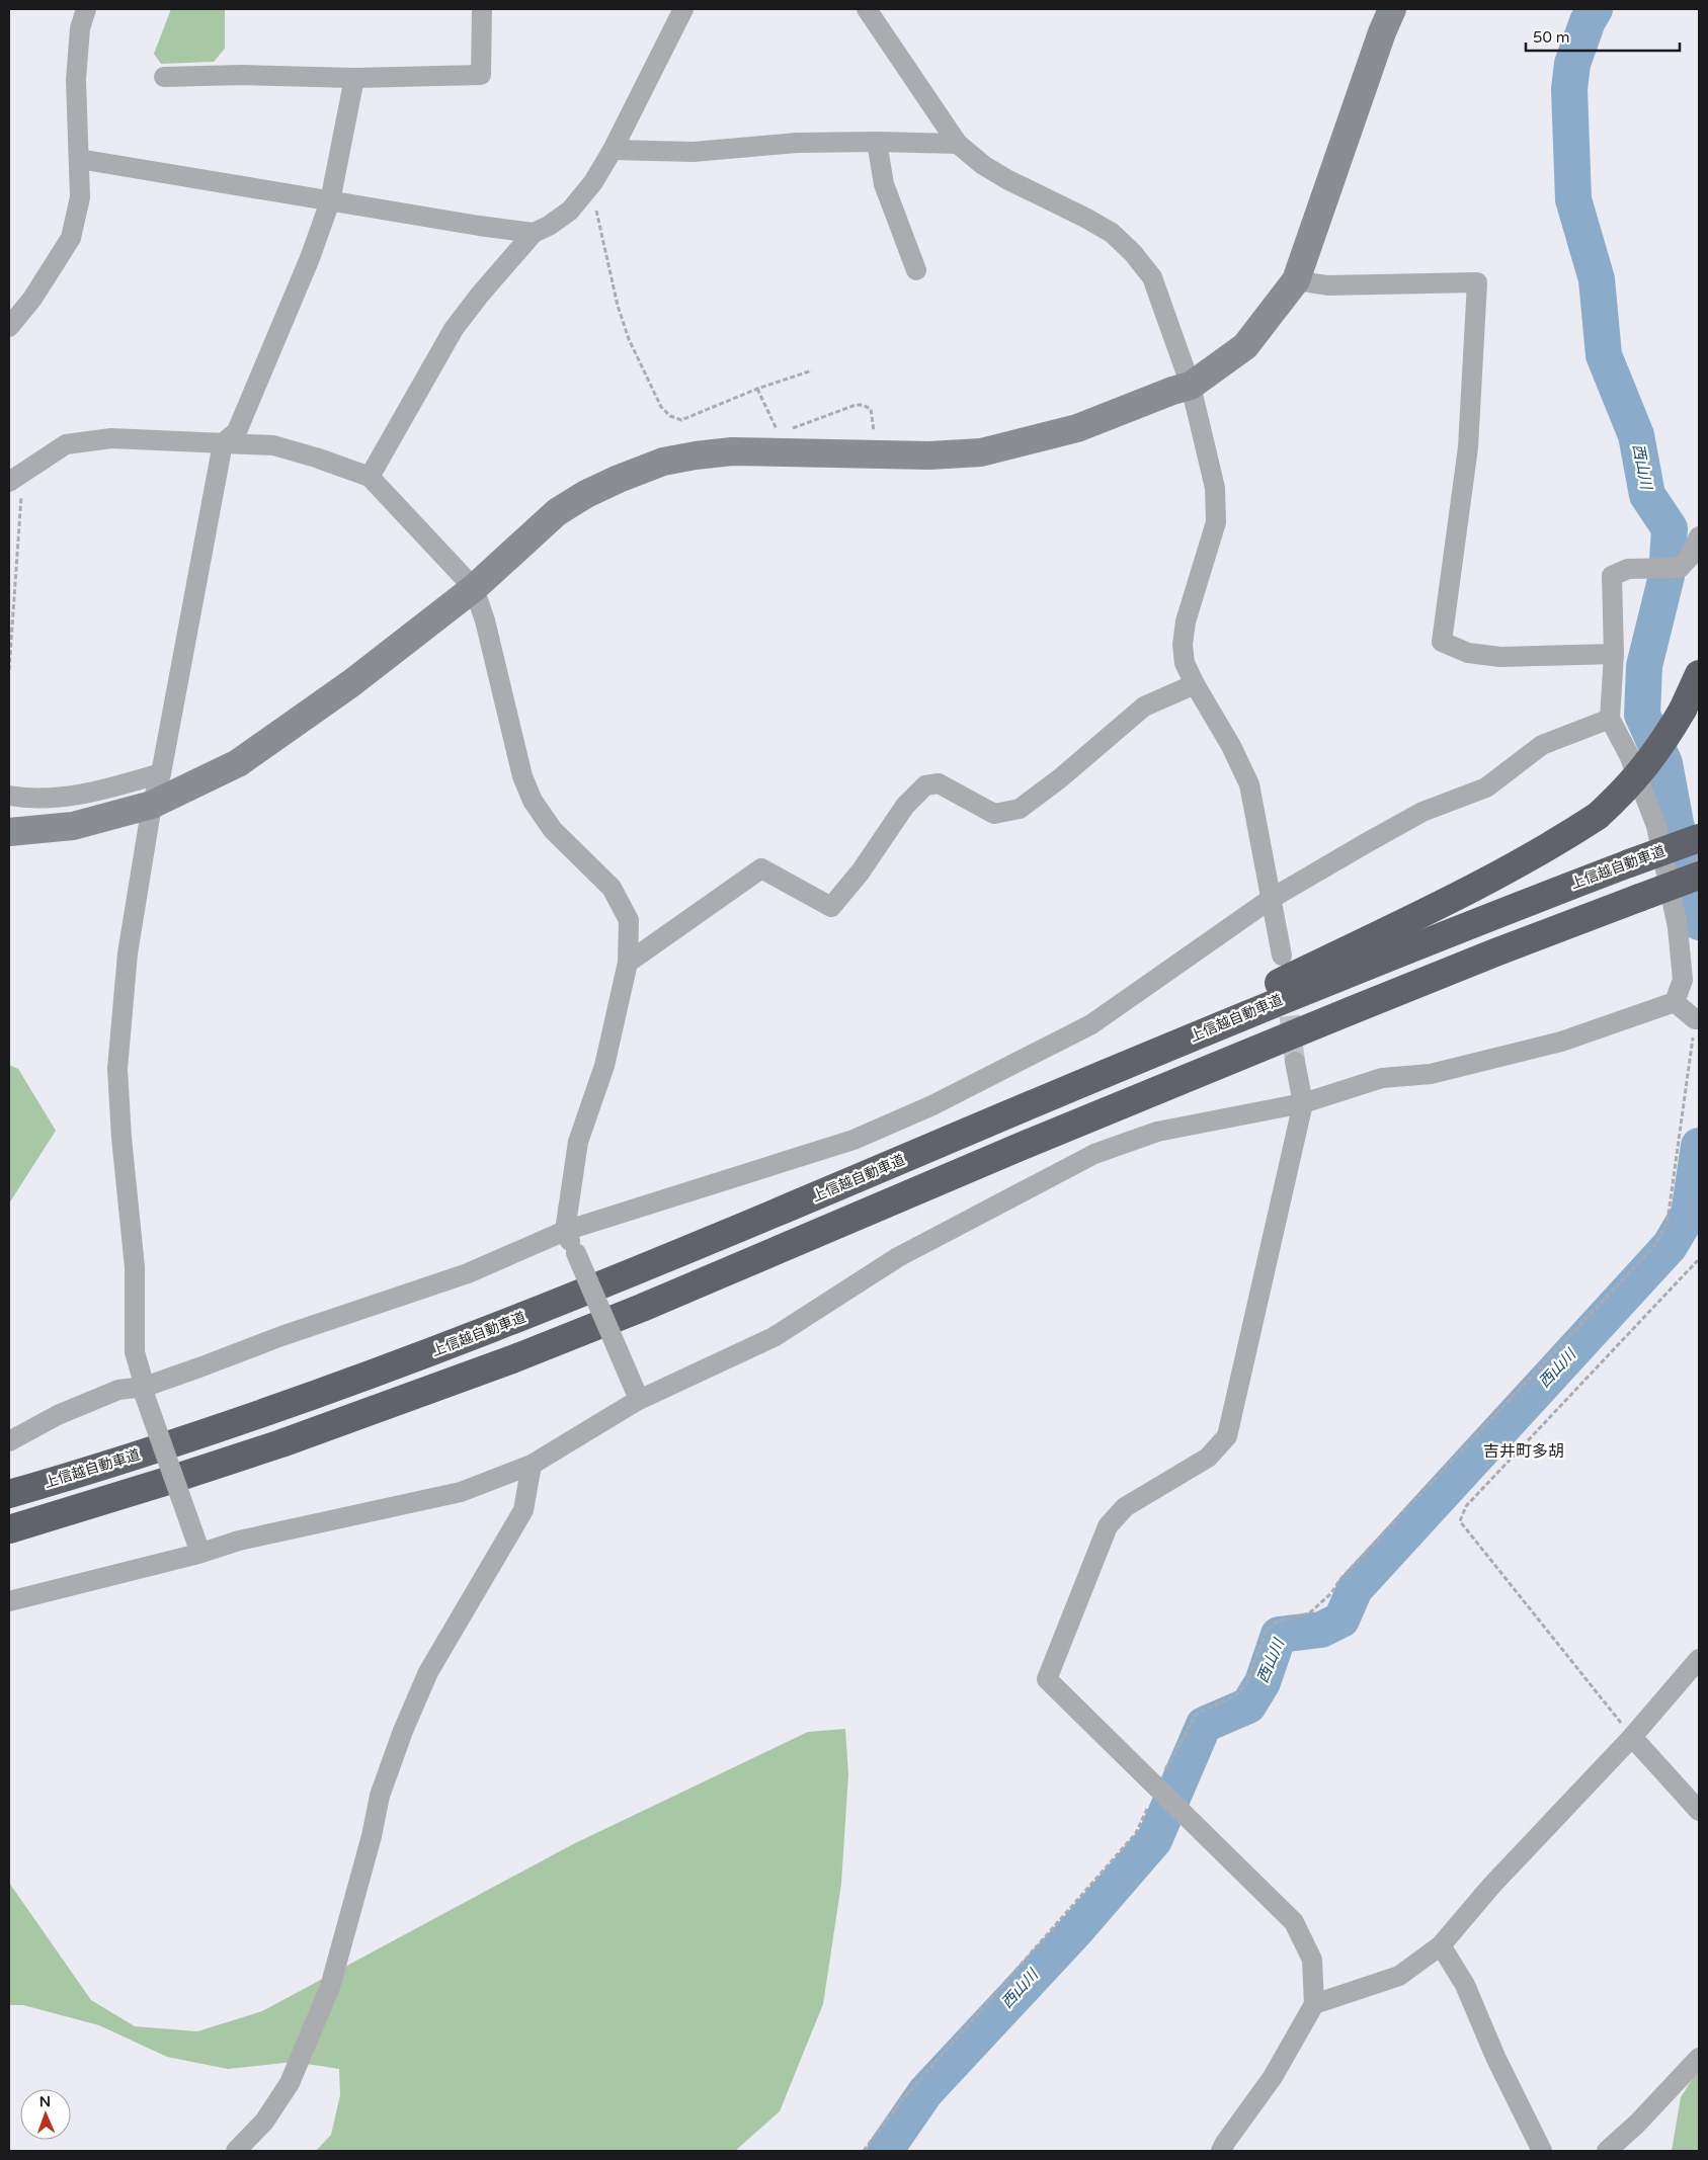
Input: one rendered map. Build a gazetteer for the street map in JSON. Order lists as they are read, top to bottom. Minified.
{"streets":{"highway":["上信越自動車道"]},"districts":["吉井町多胡"],"water":["西山川"],"scale_bar":"50 m","north":"top"}
